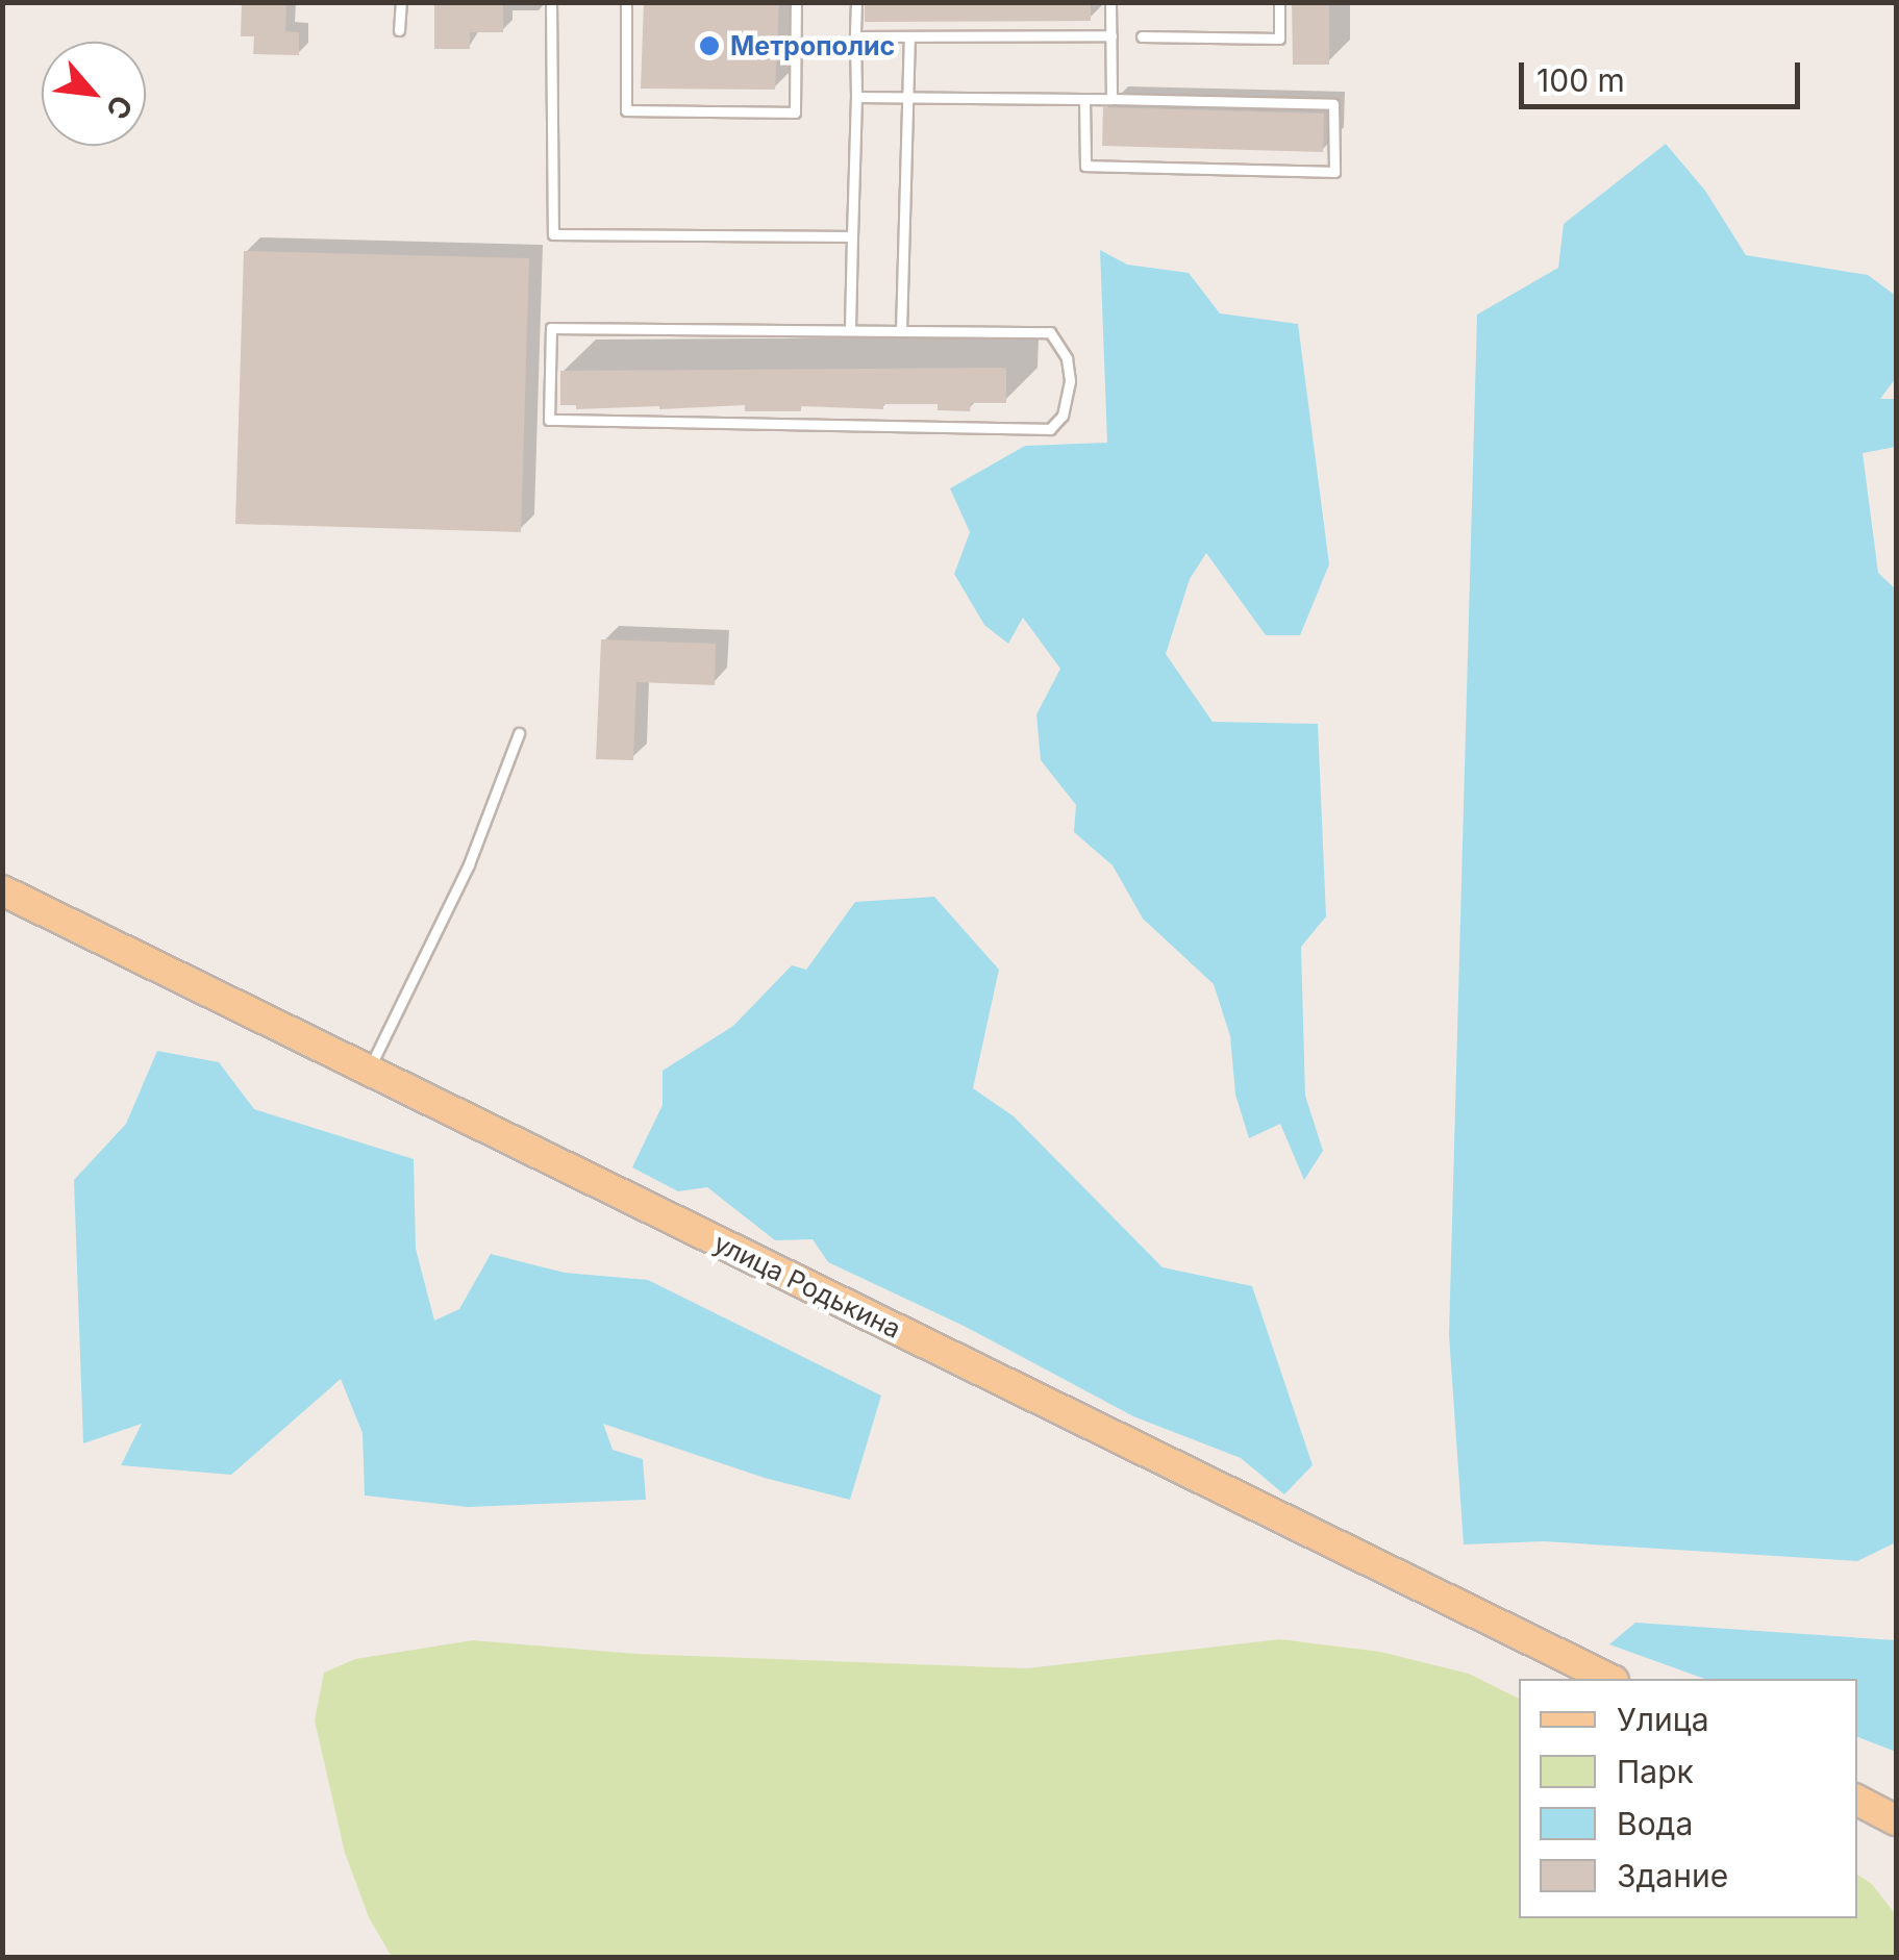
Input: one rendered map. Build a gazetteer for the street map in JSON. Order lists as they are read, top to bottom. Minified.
{"streets":{"main road":["улица Родькина"]},"places":["Метрополис"],"legend":["Улица","Парк","Вода","Здание"],"scale_bar":"100 m","north":"bottom right"}
